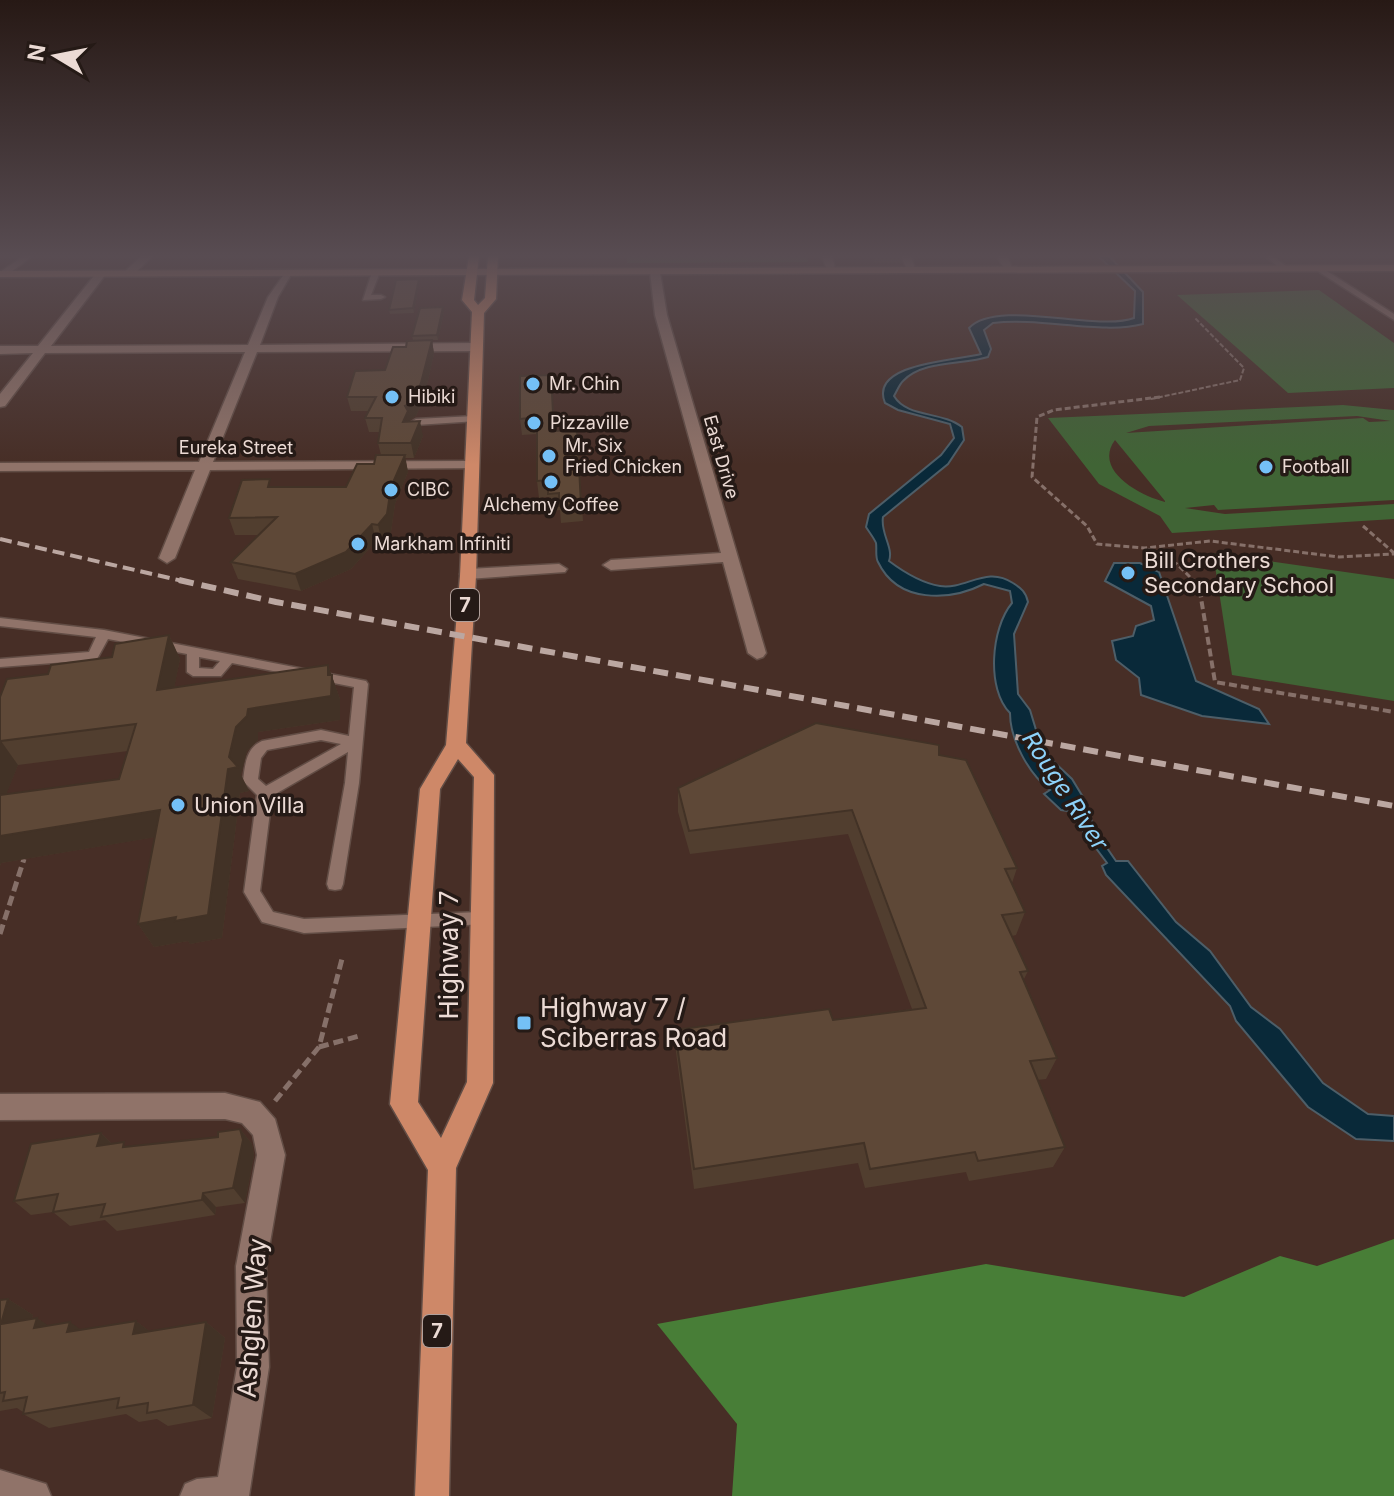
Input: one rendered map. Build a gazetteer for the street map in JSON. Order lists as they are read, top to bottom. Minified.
{"streets":{"main road":["7","Highway 7"],"street":["Eureka Street","East Drive","Ashglen Way"]},"crossings":[["Eureka Street","Highway 7"]],"water":["Rouge River"],"places":{"other":["Mr. Chin","Hibiki","Pizzaville","Mr. Six Fried Chicken","Football","Alchemy Coffee","CIBC","Markham Infiniti","Bill Crothers Secondary School","Union Villa"],"transit":["Highway 7 / Sciberras Road"]},"north":"left"}
